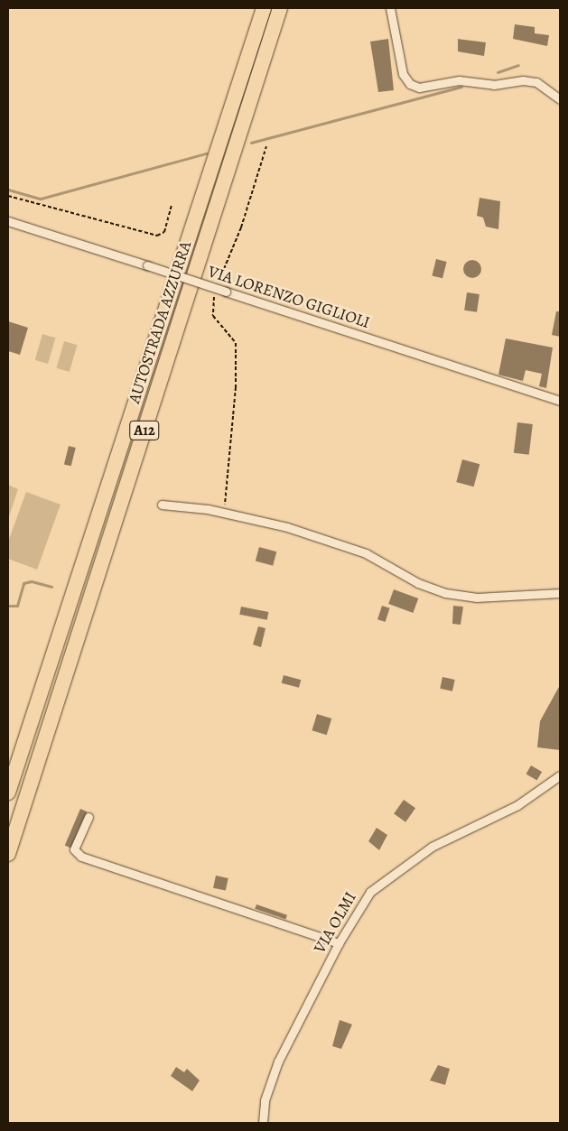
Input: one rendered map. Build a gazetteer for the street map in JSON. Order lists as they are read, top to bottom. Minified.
{"streets":{"highway":["AUTOSTRADA AZZURRA","A12"],"street":["VIA LORENZO GIGLIOLI","VIA OLMI"]}}
